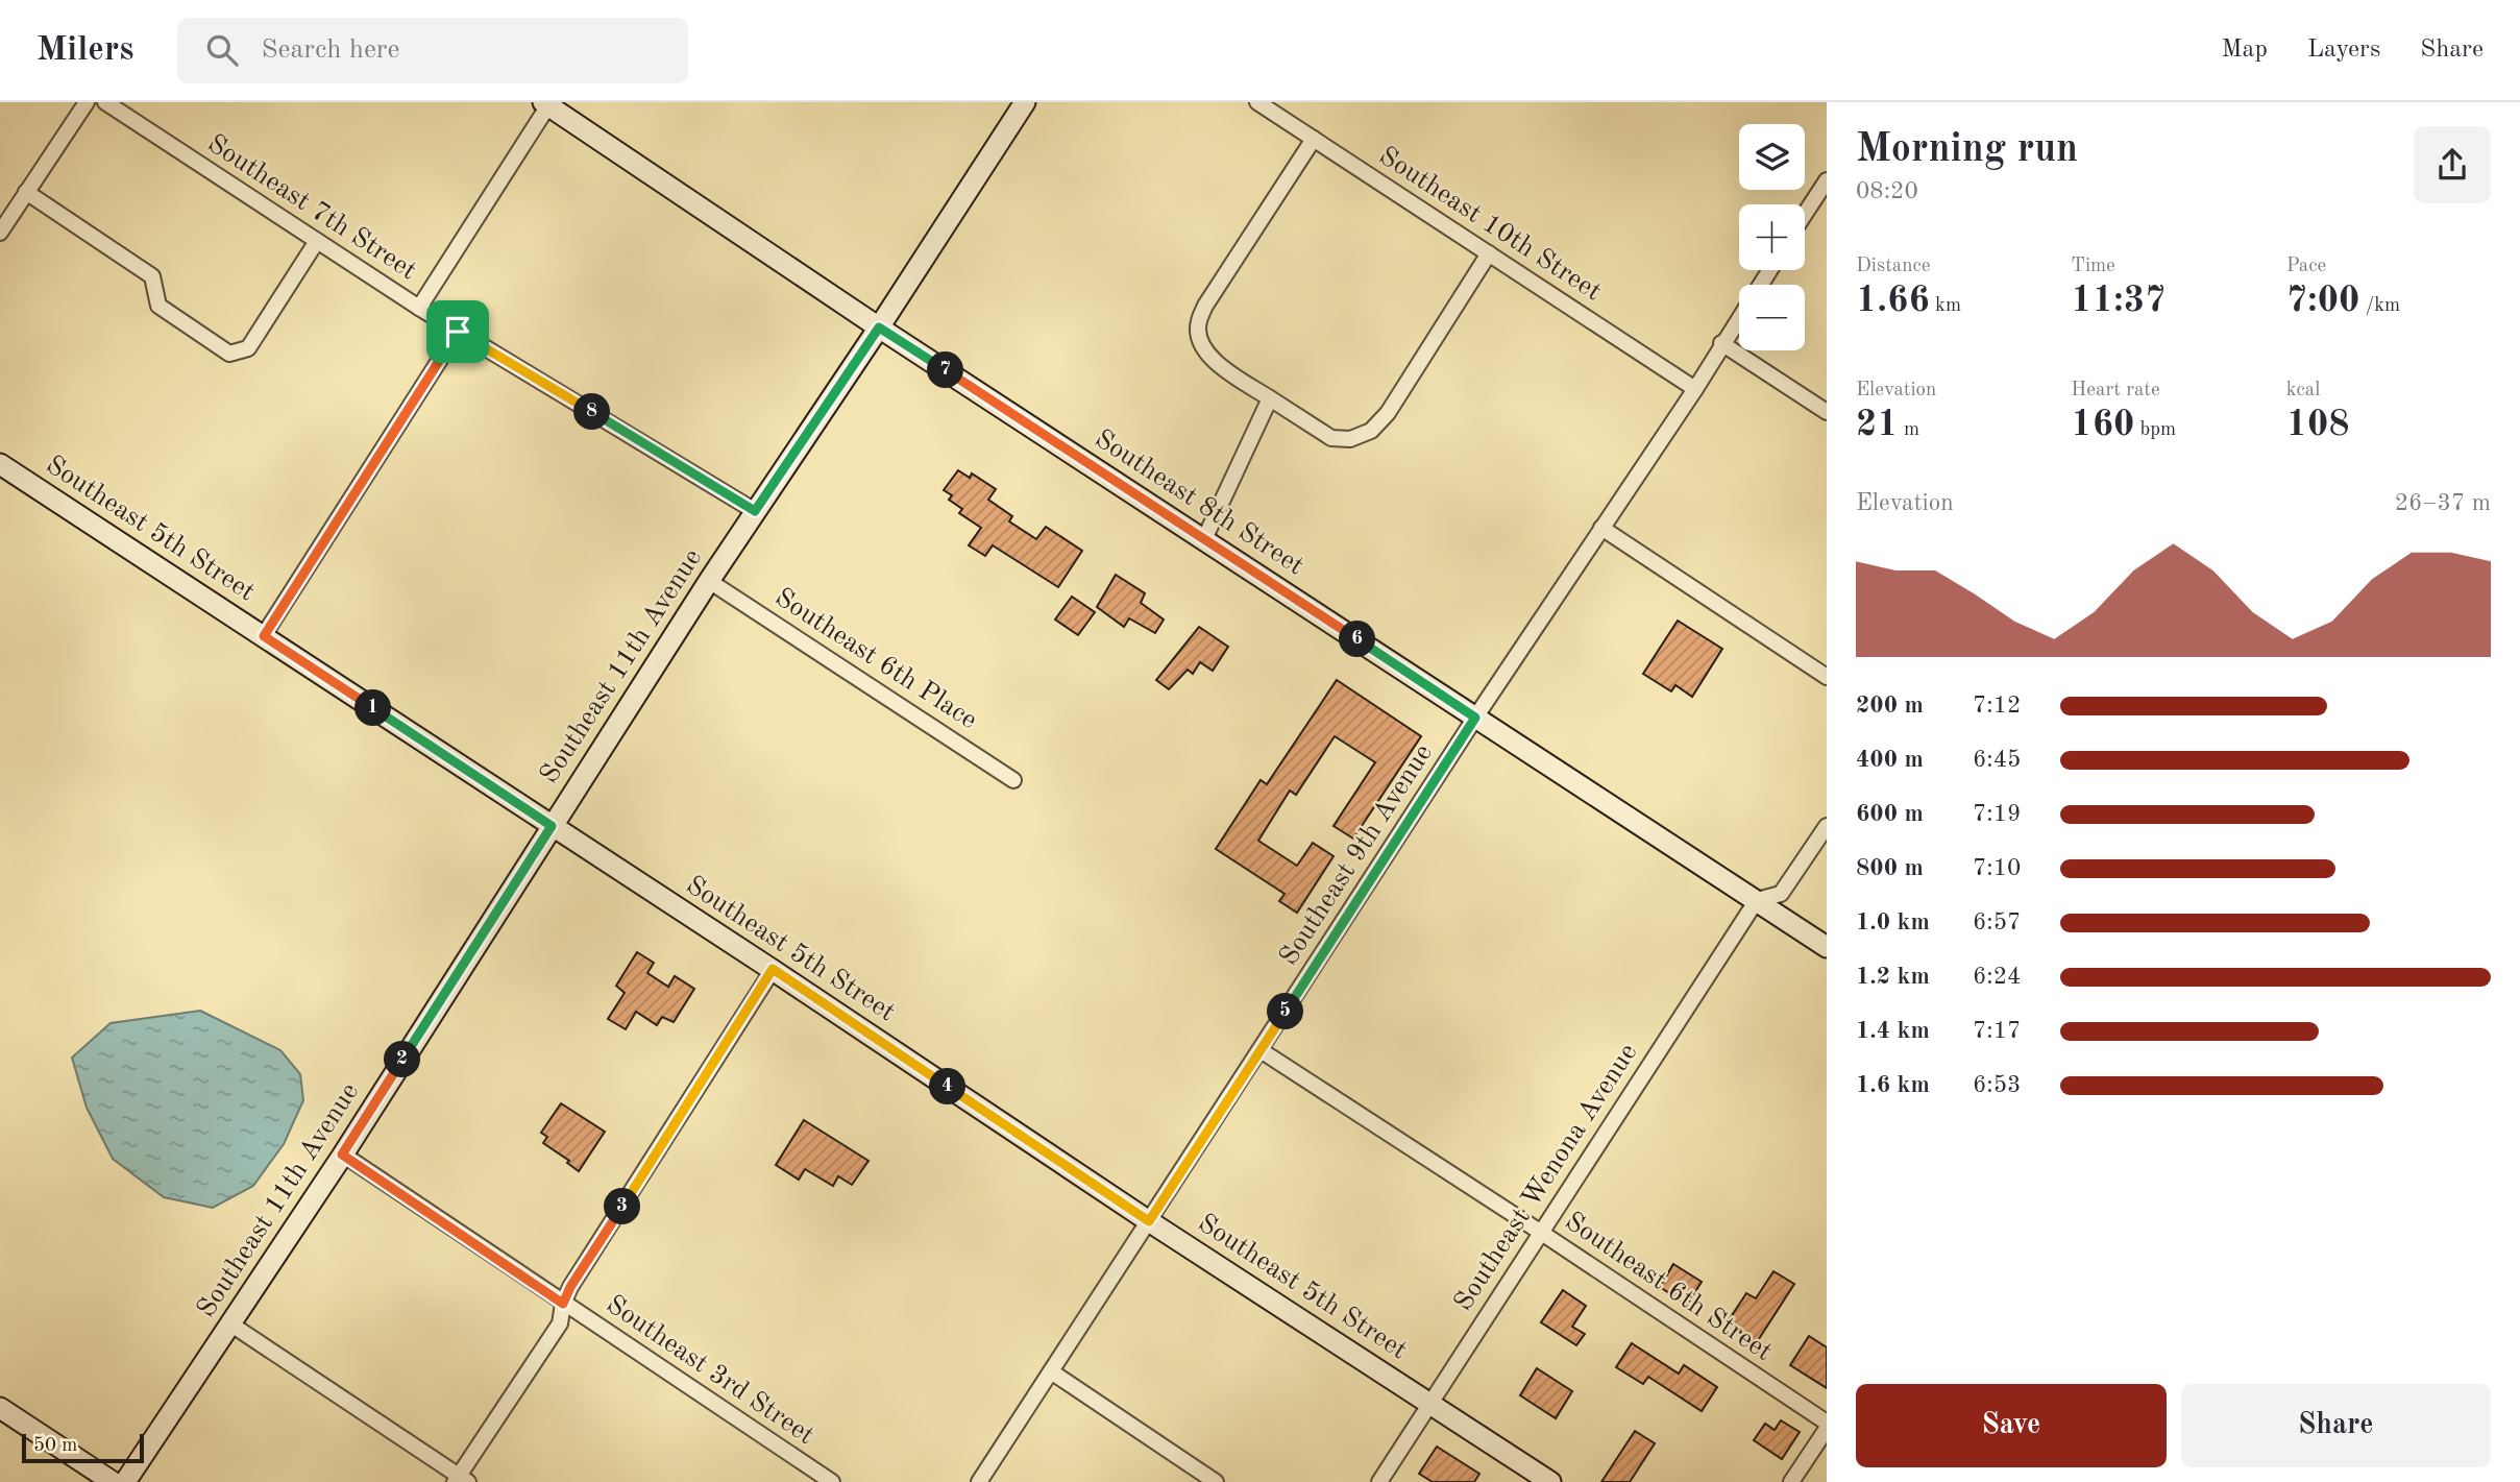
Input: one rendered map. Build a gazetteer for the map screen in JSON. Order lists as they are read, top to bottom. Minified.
{"streets":{"street":["Southeast 7th Street","Southeast 10th Street","Southeast 8th Street","Southeast 5th Street","Southeast 6th Place","Southeast 11th Avenue","Southeast 9th Avenue","Southeast Wenona Avenue","Southeast 6th Street","Southeast 3rd Street"]},"crossings":[["Southeast 7th Street","Southeast 11th Avenue"],["Southeast 10th Street","Southeast 9th Avenue"],["Southeast 8th Street","Southeast 11th Avenue"],["Southeast 8th Street","Southeast 9th Avenue"],["Southeast 8th Street","Southeast Wenona Avenue"],["Southeast 5th Street","Southeast 11th Avenue"],["Southeast 5th Street","Southeast 9th Avenue"],["Southeast 5th Street","Southeast Wenona Avenue"],["Southeast 6th Place","Southeast 11th Avenue"],["Southeast 11th Avenue","Southeast 3rd Street"],["Southeast 9th Avenue","Southeast 6th Street"],["Southeast Wenona Avenue","Southeast 6th Street"]],"scale_bar":"50 m","page":{"header":"Milers","search":"Search here","nav":["Map","Layers","Share"],"heading":["Morning run","08:20"],"map_buttons":["+","−"],"stats":[["Distance","1.66 km"],["Time","11:37"],["Pace","7:00 /km"],["Elevation","21 m"],["Heart rate","160 bpm"],["kcal","108"]],"pins":["7","8","6","1","5","2","4","3"],"chart":["Elevation","26–37 m"],"list":[{"name":"200 m","note":"7:12"},{"name":"400 m","note":"6:45"},{"name":"600 m","note":"7:19"},{"name":"800 m","note":"7:10"},{"name":"1.0 km","note":"6:57"},{"name":"1.2 km","note":"6:24"},{"name":"1.4 km","note":"7:17"},{"name":"1.6 km","note":"6:53"}],"buttons":["Save","Share"],"scale":"50 m"}}
